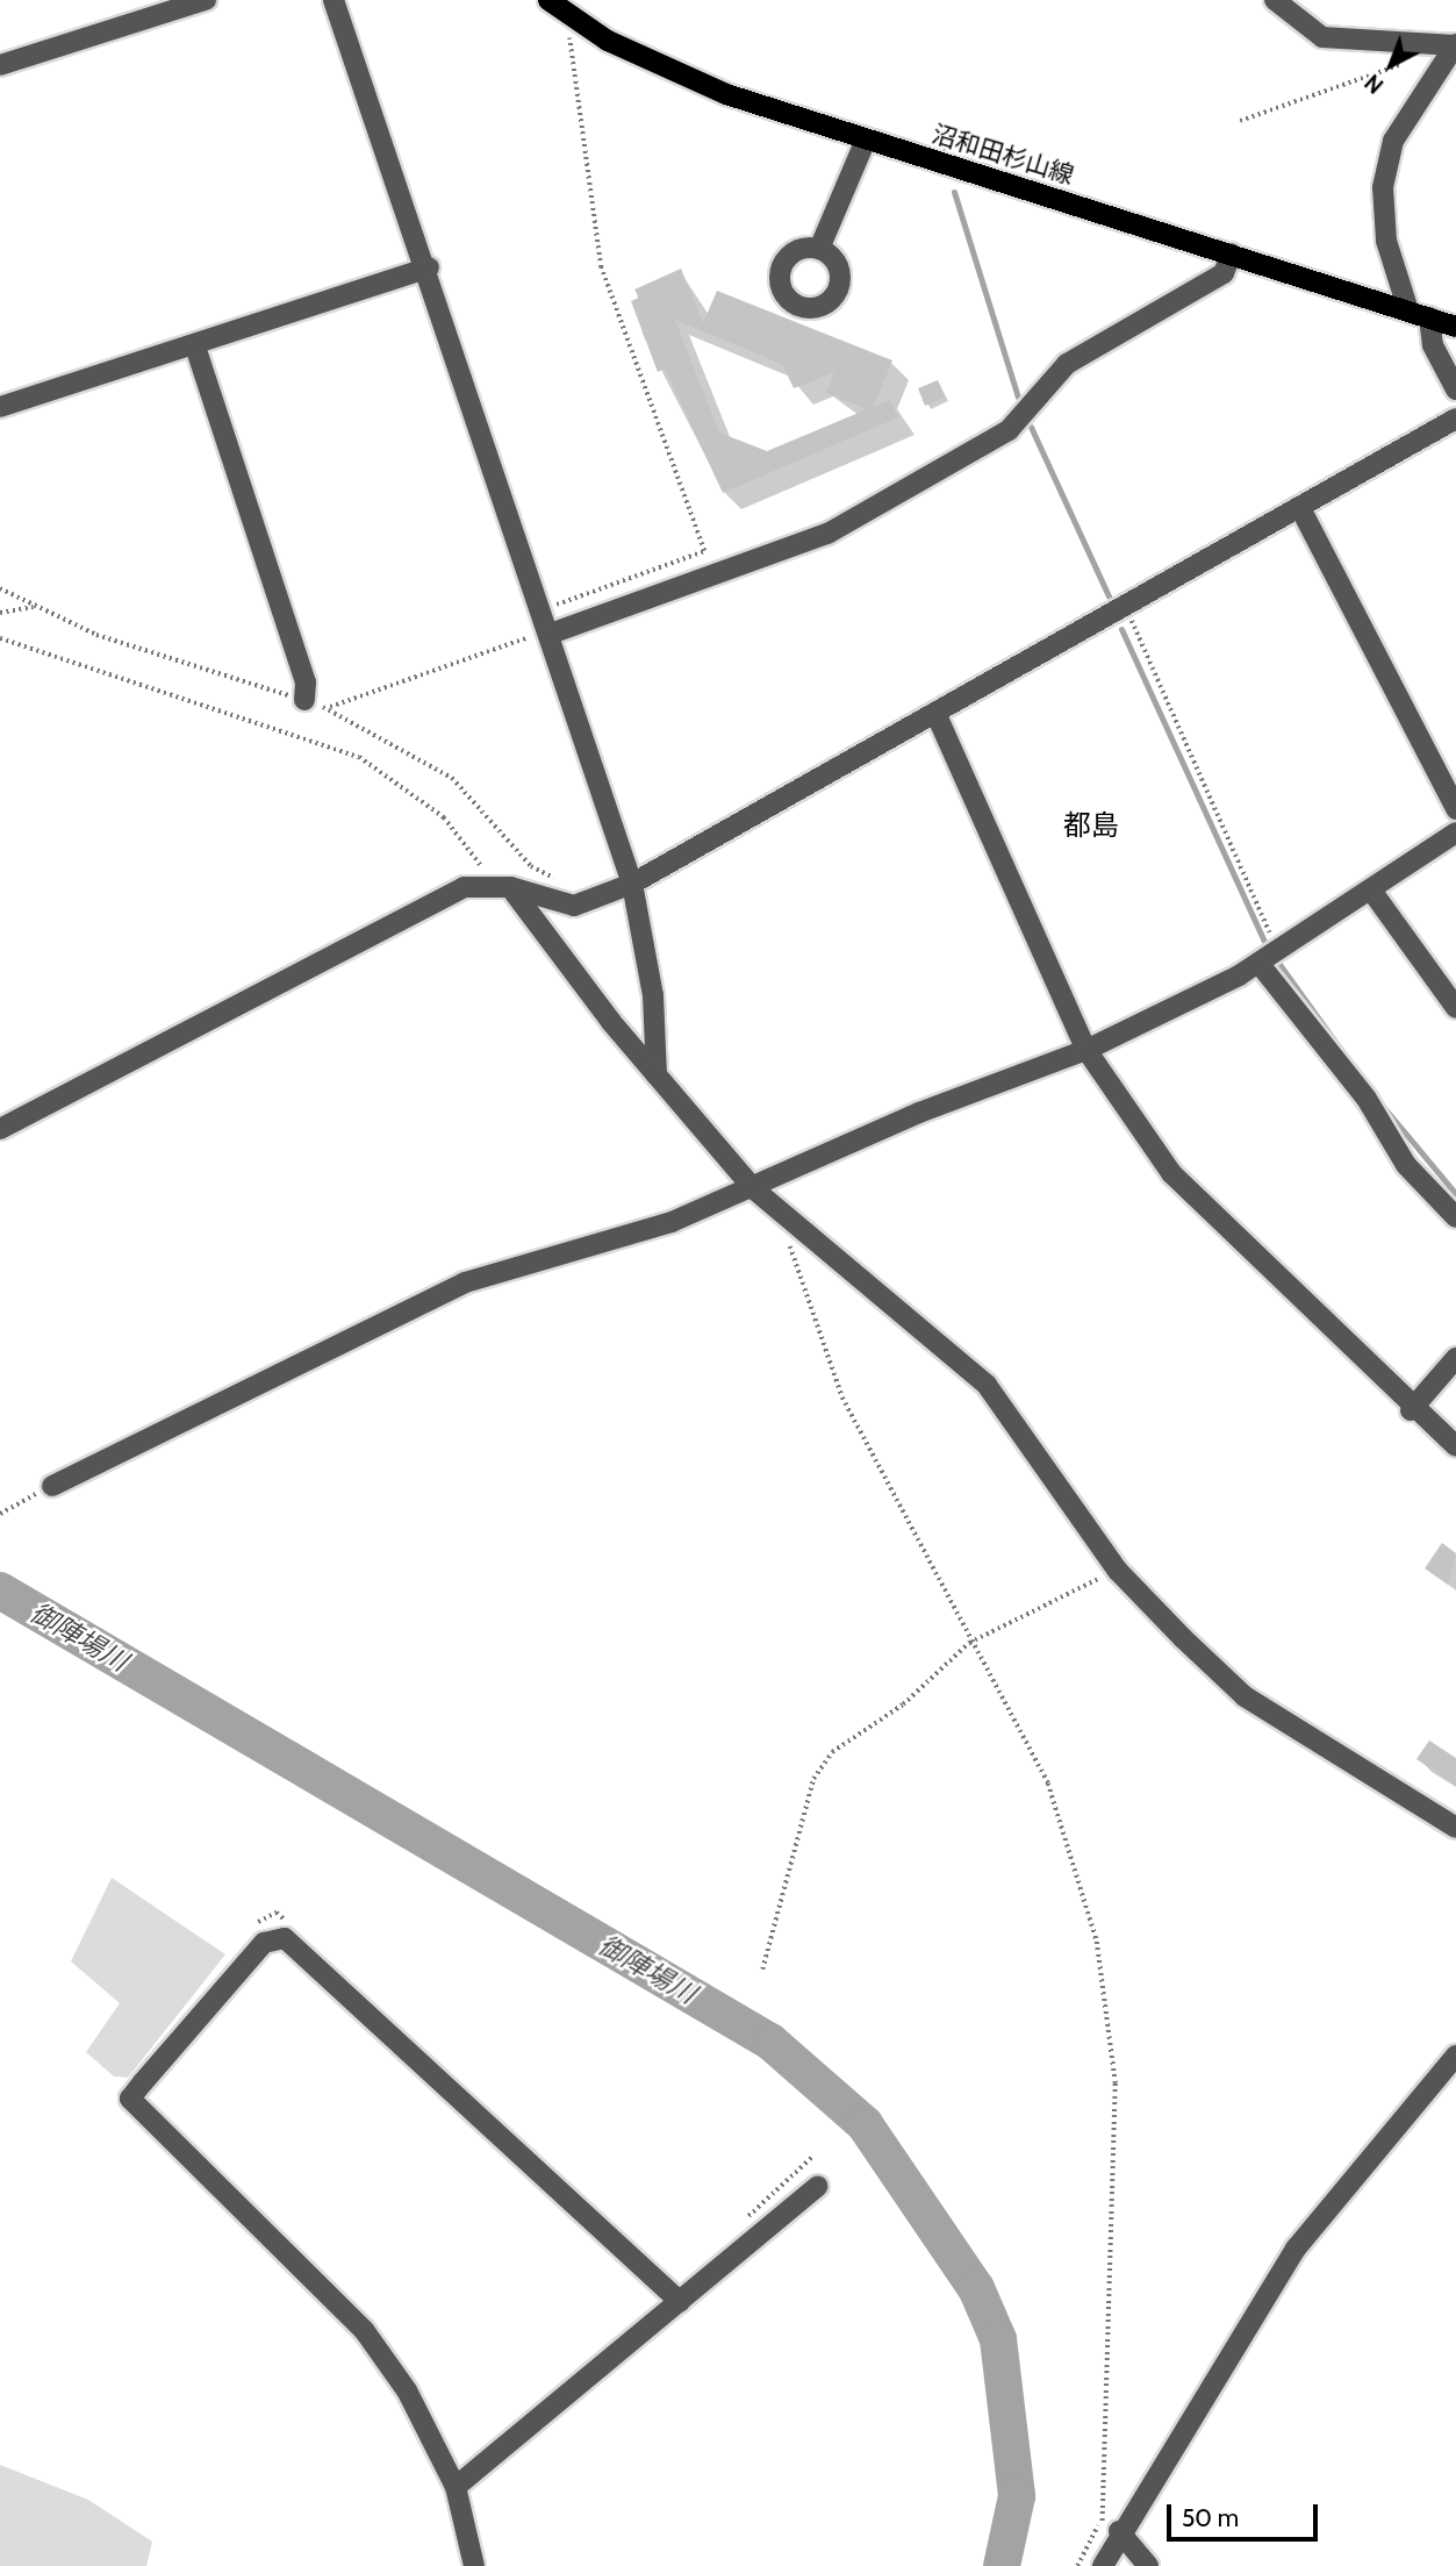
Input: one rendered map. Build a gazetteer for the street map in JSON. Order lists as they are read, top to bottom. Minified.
{"streets":{"main road":["沼和田杉山線"]},"districts":["都島"],"water":["御陣場川"],"scale_bar":"50 m","north":"bottom left"}
